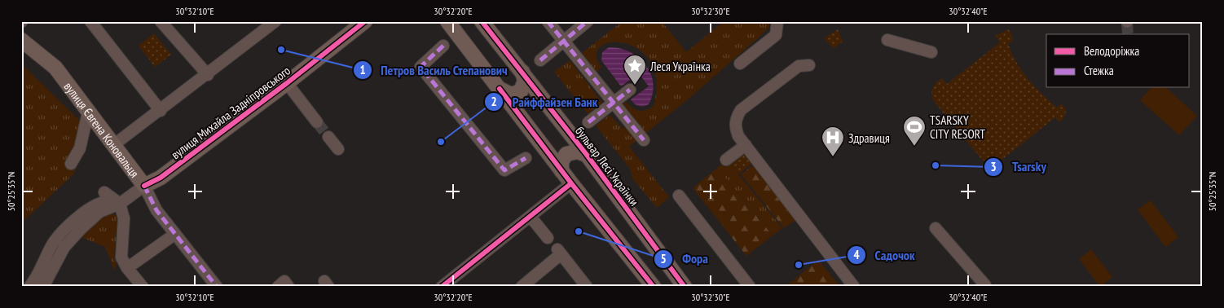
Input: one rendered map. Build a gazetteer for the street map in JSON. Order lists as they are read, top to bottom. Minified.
{"streets":{"main road":["вулиця Михайла Задніпровського","вулиця Євгена Коновальця","бульвар Лесі Українки"]},"crossings":[["вулиця Михайла Задніпровського","вулиця Євгена Коновальця"]],"places":{"other":["Петров Василь Степанович","Райффайзен Банк","Tsarsky","Фора","Садочок"],"place":["Леся Українка"],"sports":["TSARSKY CITY RESORT"],"hospital":["Здравиця"]},"legend":["Велодоріжка","Стежка"],"coordinates":["30°32'10\"E","30°32'20\"E","30°32'30\"E","30°32'40\"E","50°25'35\"N"]}
